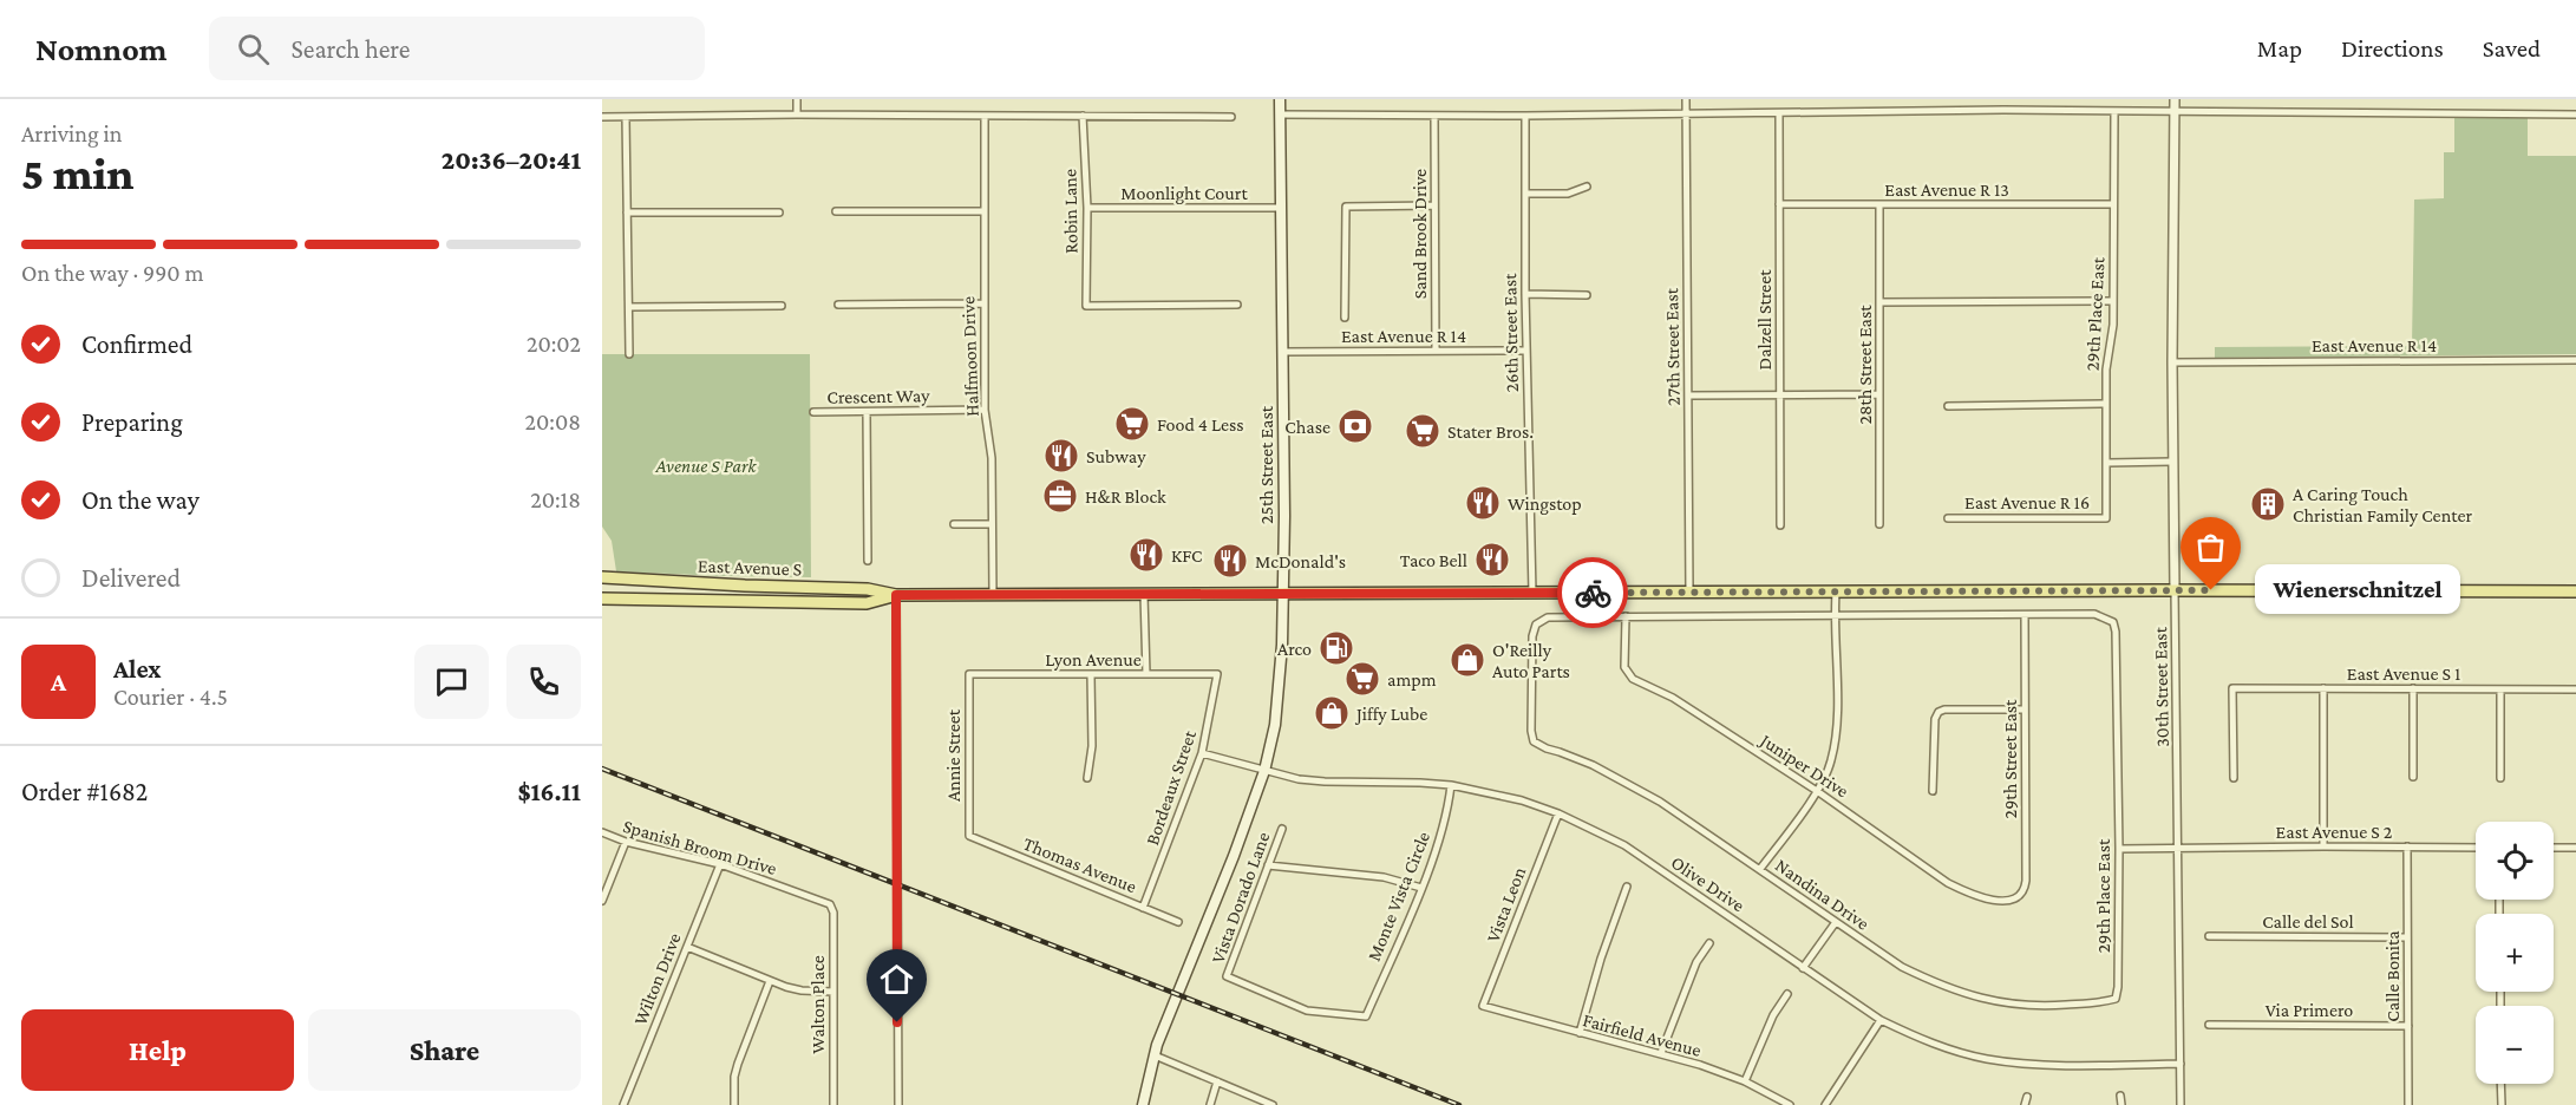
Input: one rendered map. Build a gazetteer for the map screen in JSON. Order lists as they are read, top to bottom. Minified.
{"streets":{"main road":["25th Street East","East Avenue S"],"street":["East Avenue R 13","Moonlight Court","Robin Lane","Sand Brook Drive","29th Place East","Dalzell Street","26th Street East","East Avenue R 14","27th Street East","Halfmoon Drive","28th Street East","Crescent Way","East Avenue R 16","Lyon Avenue","East Avenue S 1","30th Street East","Annie Street","29th Street East","Juniper Drive","Bordeaux Street","East Avenue S 2","Spanish Broom Drive","Thomas Avenue","Olive Drive","Nandina Drive","Monte Vista Circle","Vista Dorado Lane","Vista Leon","Calle del Sol","Calle Bonita","Wilton Drive","Walton Place","Via Primero","Fairfield Avenue"]},"crossings":[["East Avenue R 13","29th Place East"],["East Avenue R 13","Dalzell Street"],["East Avenue R 13","28th Street East"],["Moonlight Court","Robin Lane"],["Moonlight Court","25th Street East"],["Sand Brook Drive","East Avenue R 14"],["29th Place East","East Avenue R 16"],["29th Place East","29th Street East"],["29th Place East","East Avenue S 2"],["29th Place East","Nandina Drive"],["26th Street East","East Avenue R 14"],["26th Street East","East Avenue S"],["East Avenue R 14","25th Street East"],["East Avenue R 14","30th Street East"],["27th Street East","East Avenue S"],["Halfmoon Drive","Crescent Way"],["Halfmoon Drive","East Avenue S"],["25th Street East","East Avenue S"],["25th Street East","Olive Drive"],["East Avenue S","30th Street East"],["Lyon Avenue","Annie Street"],["Lyon Avenue","Bordeaux Street"],["30th Street East","East Avenue S 2"],["30th Street East","Olive Drive"],["Annie Street","Thomas Avenue"],["29th Street East","Juniper Drive"],["Juniper Drive","Nandina Drive"],["Bordeaux Street","Thomas Avenue"],["Bordeaux Street","Olive Drive"],["East Avenue S 2","Calle Bonita"],["Spanish Broom Drive","Wilton Drive"],["Spanish Broom Drive","Walton Place"],["Olive Drive","Monte Vista Circle"],["Olive Drive","Vista Leon"],["Monte Vista Circle","Vista Dorado Lane"],["Vista Leon","Fairfield Avenue"],["Calle del Sol","Calle Bonita"],["Calle Bonita","Via Primero"]],"parks":["Avenue S Park"],"places":{"supermarket":["Food 4 Less","Stater Bros.","ampm"],"bank":["Chase"],"restaurant":["Subway","Wingstop","KFC","Taco Bell","McDonald's"],"office":["H&R Block"],"building":["A Caring Touch Christian Family Center"],"other":["Wienerschnitzel"],"fuel station":["Arco"],"shop":["O'Reilly Auto Parts","Jiffy Lube"]},"page":{"header":"Nomnom","search":"Search here","nav":["Map","Directions","Saved"],"heading":["5 min","Arriving in","20:36–20:41"],"panel":["Alex","Courier · 4.5","Order #1682","$16.11"],"bar":"On the way · 990 m","list":[["Confirmed","20:02"],["Preparing","20:08"],["On the way","20:18"],"Delivered"],"bubble":"Wienerschnitzel","round":"A","map_buttons":["+","−"],"buttons":["Help","Share"]}}
